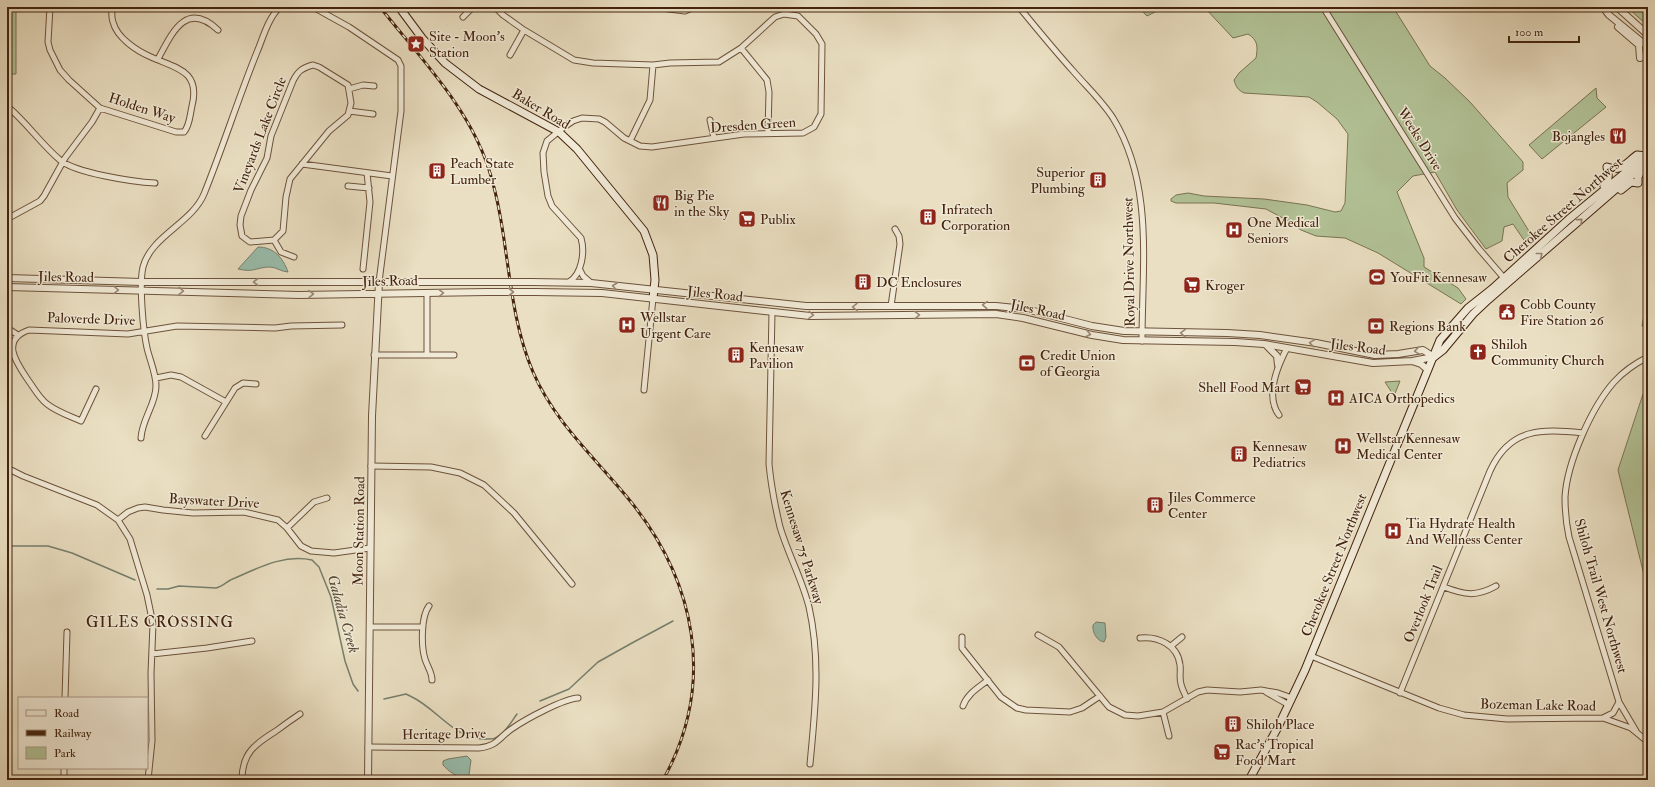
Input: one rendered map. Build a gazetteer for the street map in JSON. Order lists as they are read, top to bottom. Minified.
{"streets":{"main road":["Baker Road","Cherokee Street Northwest"],"street":["Holden Way","Dresden Green","Vineyards Lake Circle","Weeks Drive","Royal Drive Northwest","Jiles Road","Paloverde Drive","Bayswater Drive","Moon Station Road","Kennesaw 75 Parkway","Shiloh Trail West Northwest","Overlook Trail","Bozeman Lake Road","Heritage Drive"]},"crossings":[["Baker Road","Dresden Green"],["Baker Road","Jiles Road"],["Weeks Drive","Cherokee Street Northwest"],["Cherokee Street Northwest","Jiles Road"],["Cherokee Street Northwest","Bozeman Lake Road"],["Royal Drive Northwest","Jiles Road"],["Jiles Road","Moon Station Road"],["Jiles Road","Kennesaw 75 Parkway"],["Bayswater Drive","Moon Station Road"],["Moon Station Road","Heritage Drive"],["Shiloh Trail West Northwest","Overlook Trail"],["Shiloh Trail West Northwest","Bozeman Lake Road"],["Overlook Trail","Bozeman Lake Road"]],"districts":["GILES CROSSING"],"water":["Galadia Creek"],"places":{"place":["Site - Moon's Station"],"restaurant":["Bojangles","Big Pie in the Sky"],"building":["Peach State Lumber","Superior Plumbing","Infratech Corporation","DC Enclosures","Kennesaw Pavilion","Kennesaw Pediatrics","Jiles Commerce Center","Shiloh Place"],"supermarket":["Publix","Kroger","Shell Food Mart","Rac's Tropical Food Mart"],"hospital":["One Medical Seniors","Wellstar Urgent Care","AICA Orthopedics","Wellstar Kennesaw Medical Center","Tia Hydrate Health And Wellness Center"],"sports":["YouFit Kennesaw"],"public building":["Cobb County Fire Station 26"],"bank":["Regions Bank","Credit Union of Georgia"],"church":["Shiloh Community Church"]},"legend":["Road","Railway","Park"],"scale_bar":"100 m"}
